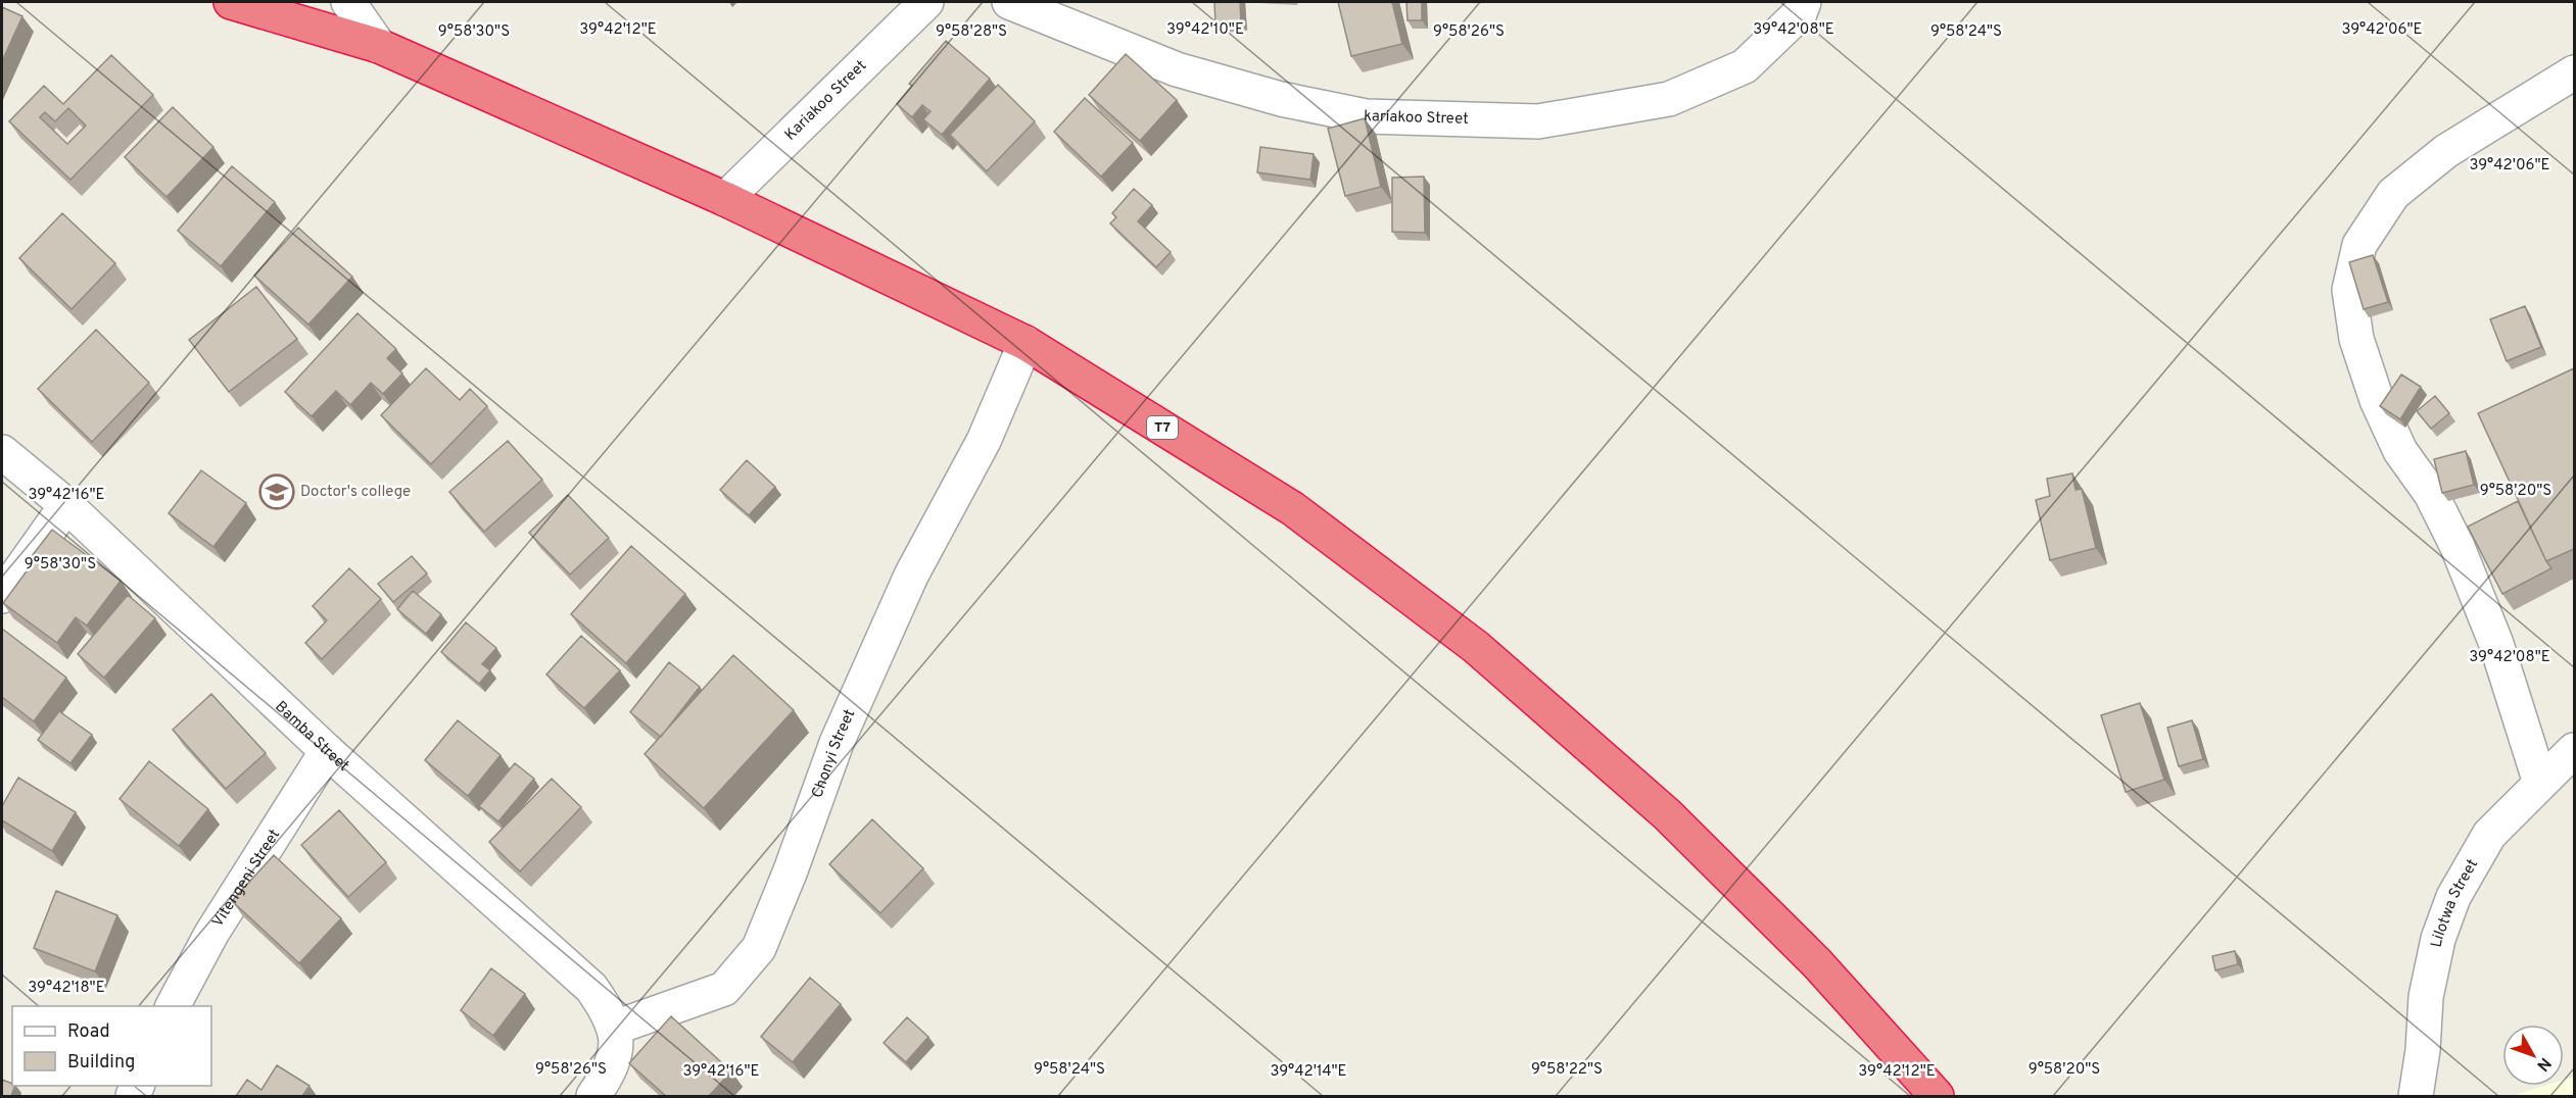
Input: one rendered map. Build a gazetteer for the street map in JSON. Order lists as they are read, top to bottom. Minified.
{"streets":{"highway":["T7"],"street":["Kariakoo Street","kariakoo Street","Bamba Street","Chonyi Street","Vitengeni Street","Lilotwa Street"]},"crossings":[["Kariakoo Street","T7"],["T7","Chonyi Street"],["Bamba Street","Chonyi Street"],["Bamba Street","Vitengeni Street"]],"places":{"school or university":["Doctor's college"]},"legend":["Road","Building"],"north":"bottom right","coordinates":["39°42'12\"E","39°42'10\"E","39°42'08\"E","39°42'06\"E","9°58'30\"S","9°58'28\"S","9°58'26\"S","9°58'24\"S","9°58'20\"S","39°42'16\"E","39°42'18\"E","9°58'22\"S","39°42'14\"E"]}
